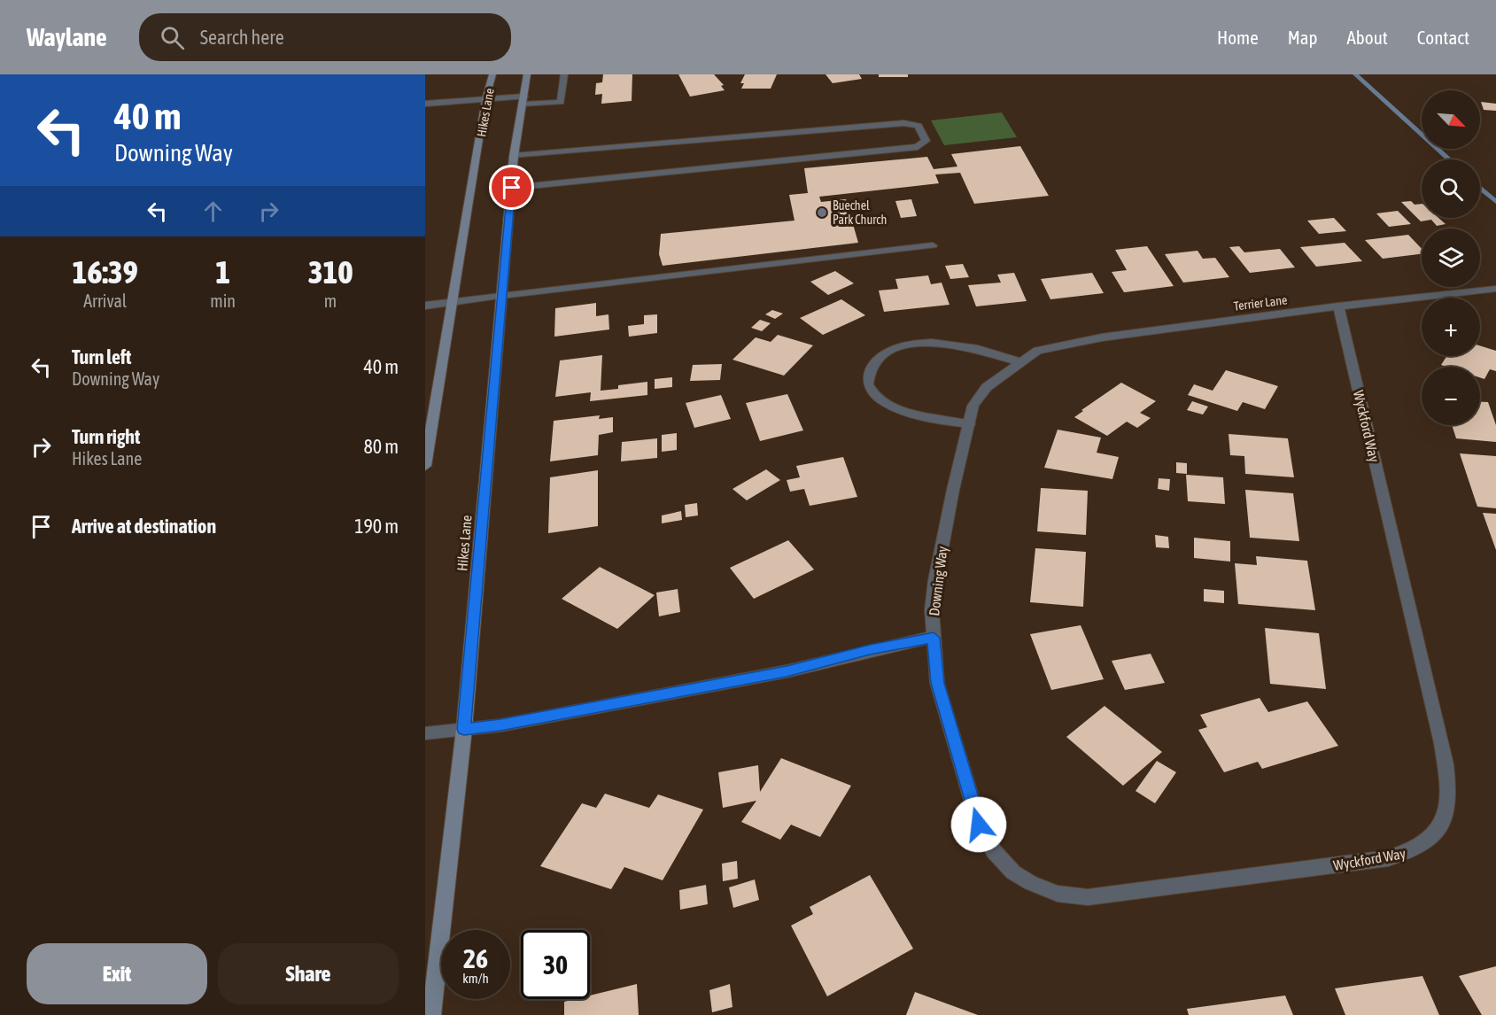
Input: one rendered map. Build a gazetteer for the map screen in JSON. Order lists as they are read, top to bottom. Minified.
{"streets":{"main road":["Hikes Lane"],"street":["Terrier Lane","Wyckford Way","Downing Way"]},"crossings":[["Hikes Lane","Downing Way"],["Terrier Lane","Wyckford Way"],["Terrier Lane","Downing Way"],["Wyckford Way","Downing Way"]],"places":["Buechel Park Church"],"north":"bottom right","page":{"header":"Waylane","search":"Search here","nav":["Home","Map","About","Contact"],"turn":["40 m","Downing Way"],"map_buttons":["+","−"],"eta":["16:39","Arrival","1","min","310","m"],"list":[{"name":"Turn left","note":"Downing Way","value":"40 m"},{"name":"Turn right","note":"Hikes Lane","value":"80 m"},{"name":"Arrive at destination","value":"190 m"}],"speed":"26 km/h","limit":"30","buttons":["Exit","Share"]}}
